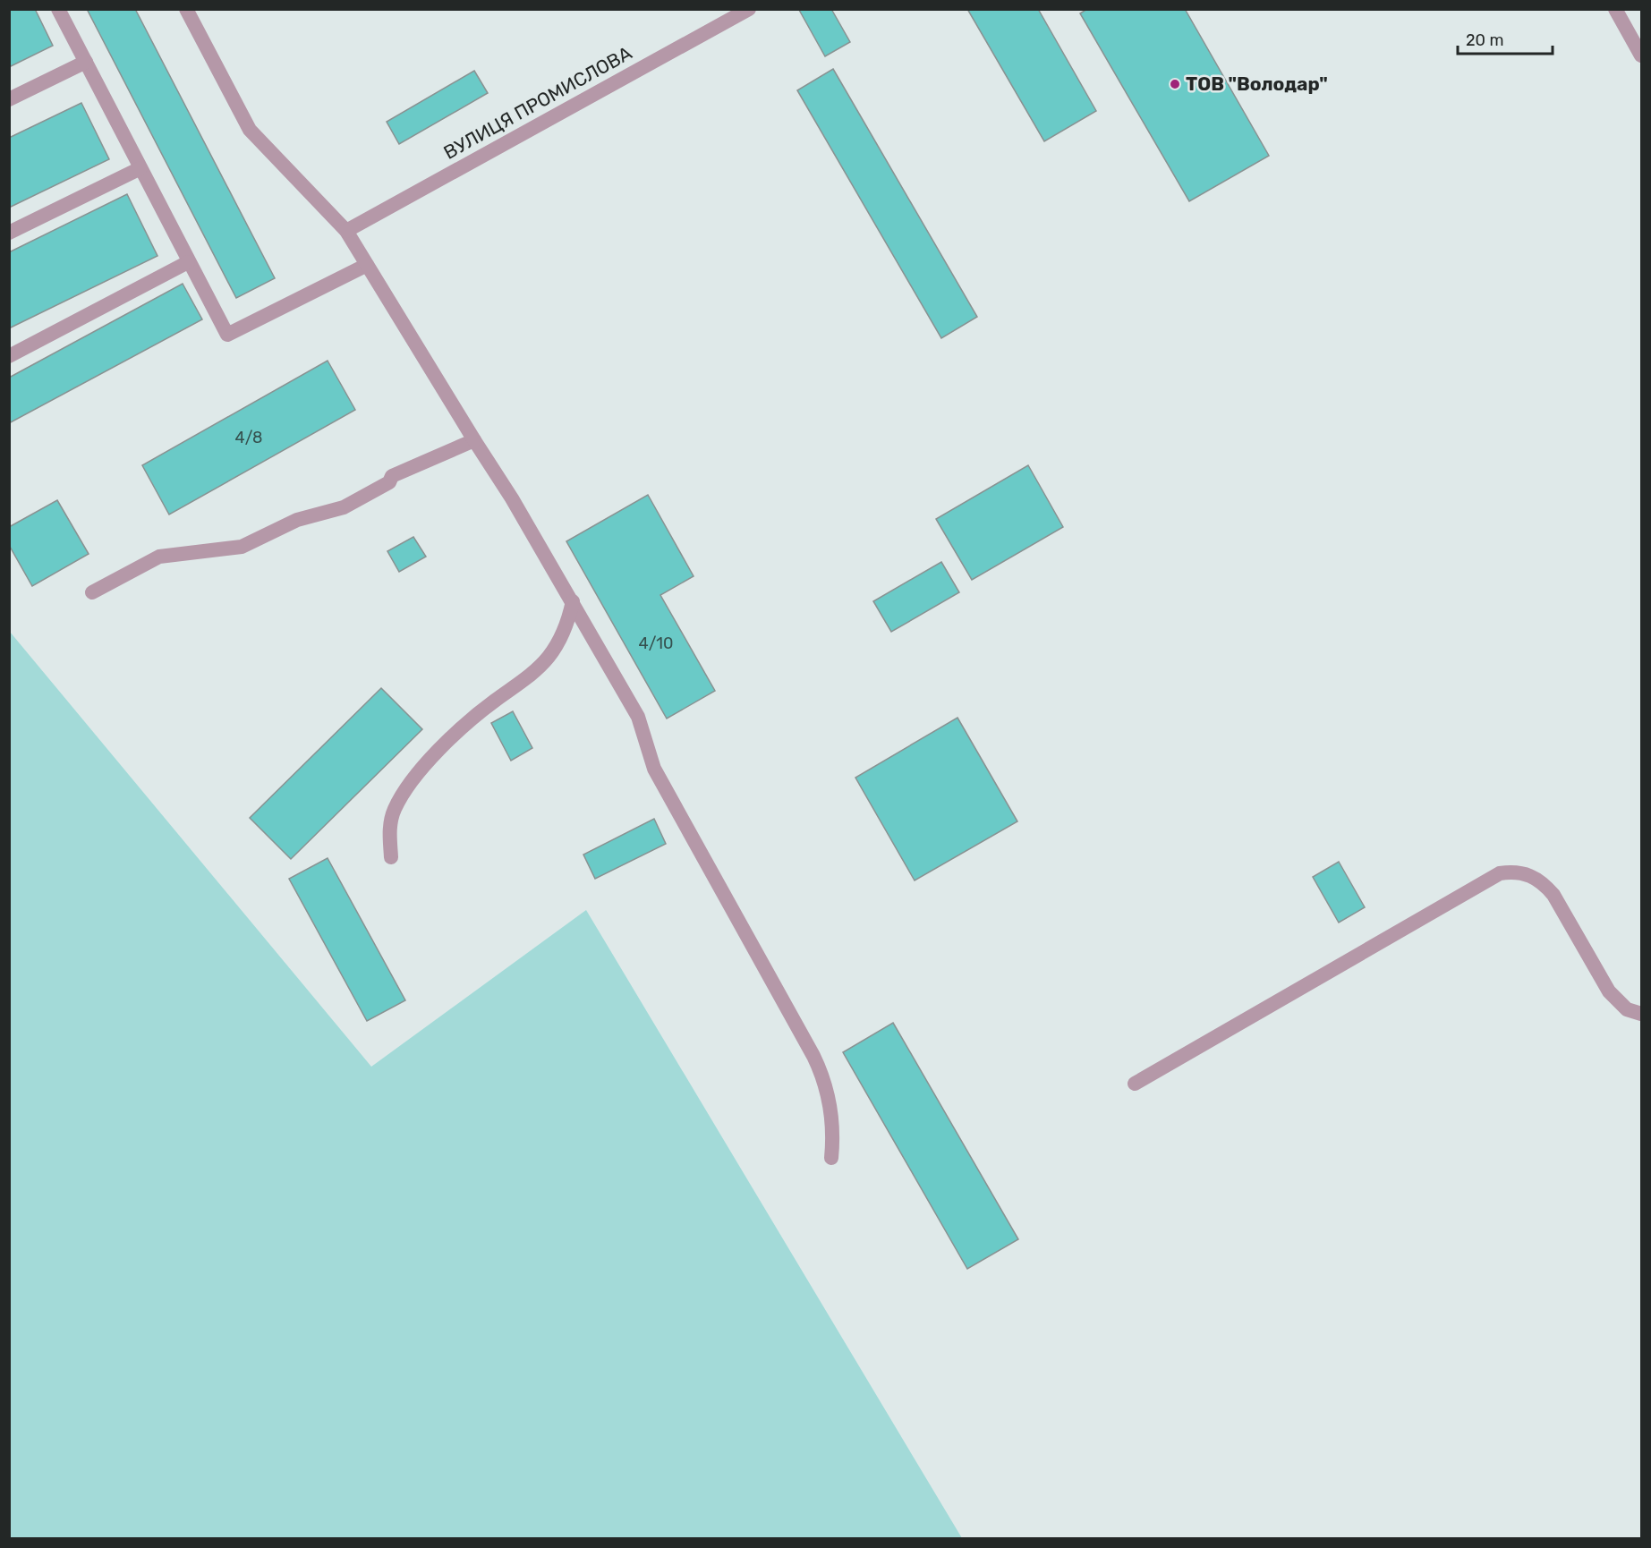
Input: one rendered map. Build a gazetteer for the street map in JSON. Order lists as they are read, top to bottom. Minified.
{"streets":{"street":["ВУЛИЦЯ ПРОМИСЛОВА"]},"places":["ТОВ \"Володар\""],"house_numbers":["4/8","4/10"],"scale_bar":"20 m"}
